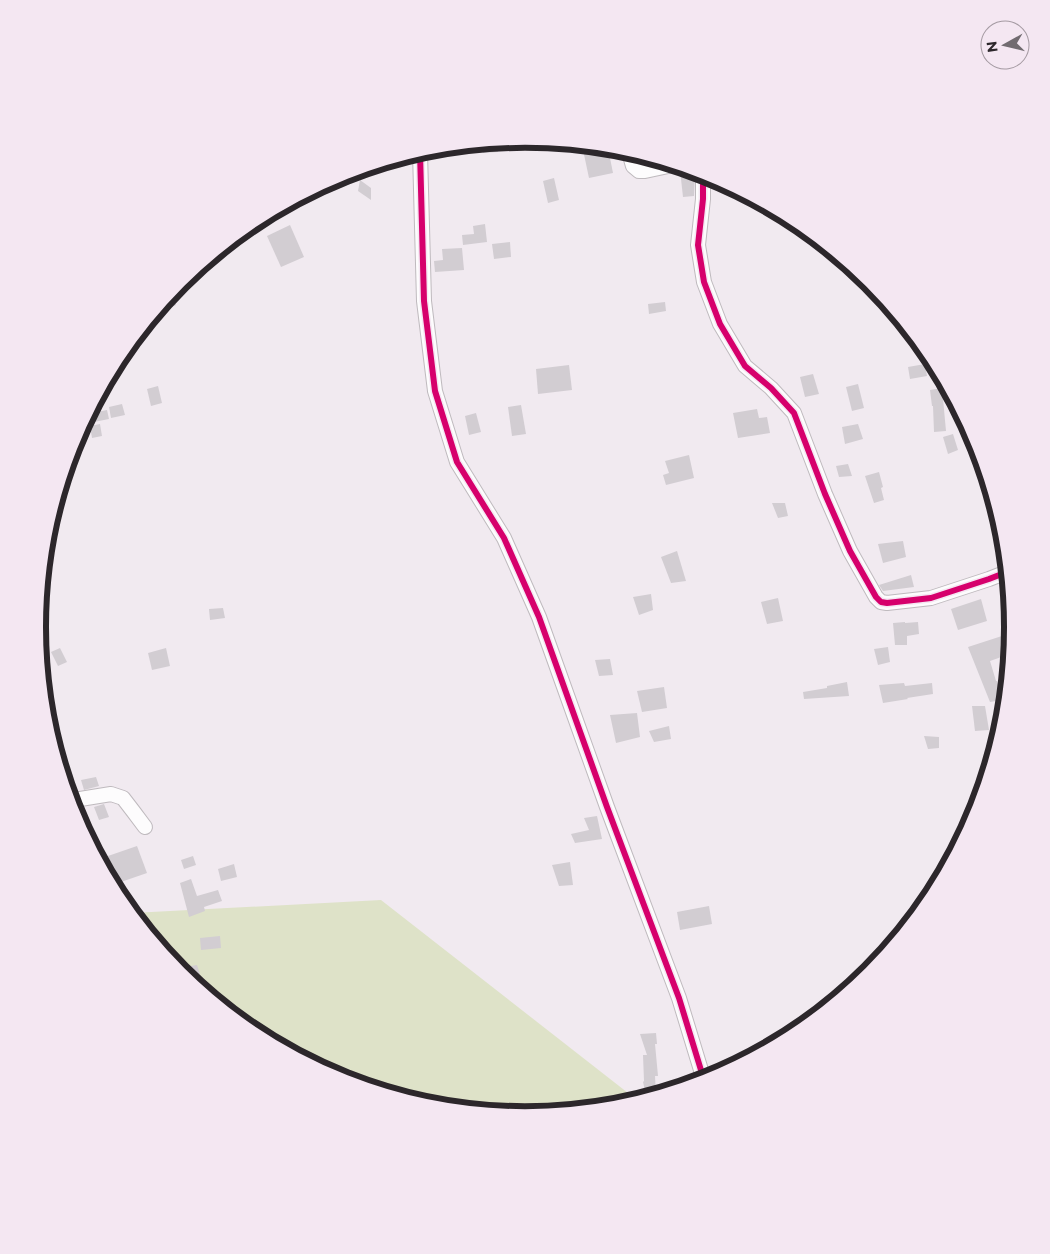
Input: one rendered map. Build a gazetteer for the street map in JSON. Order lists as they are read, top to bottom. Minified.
{"north":"left"}
